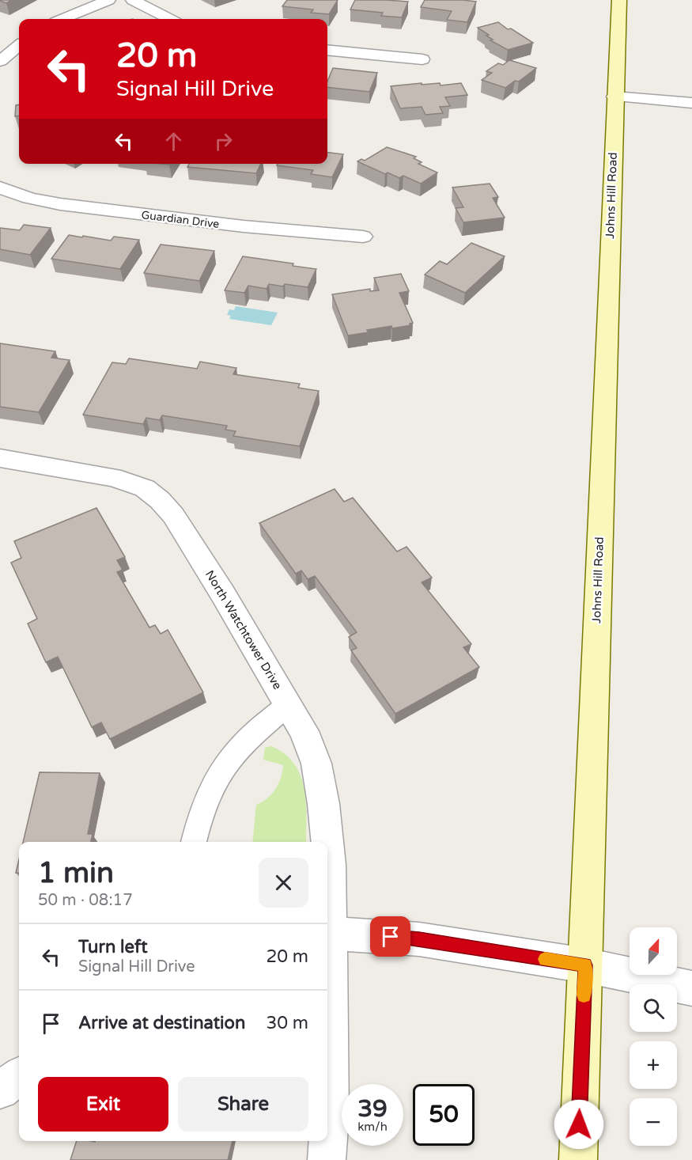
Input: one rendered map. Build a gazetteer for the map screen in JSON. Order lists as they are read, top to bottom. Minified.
{"streets":{"main road":["Johns Hill Road"],"street":["Guardian Drive","North Watchtower Drive"]},"north":"top","page":{"turn":["20 m","Signal Hill Drive"],"heading":["1 min","50 m · 08:17"],"list":[{"name":"Turn left","note":"Signal Hill Drive","value":"20 m"},{"name":"Arrive at destination","value":"30 m"}],"map_buttons":["+","−"],"buttons":["Exit","Share"],"speed":"39 km/h","limit":"50"}}
